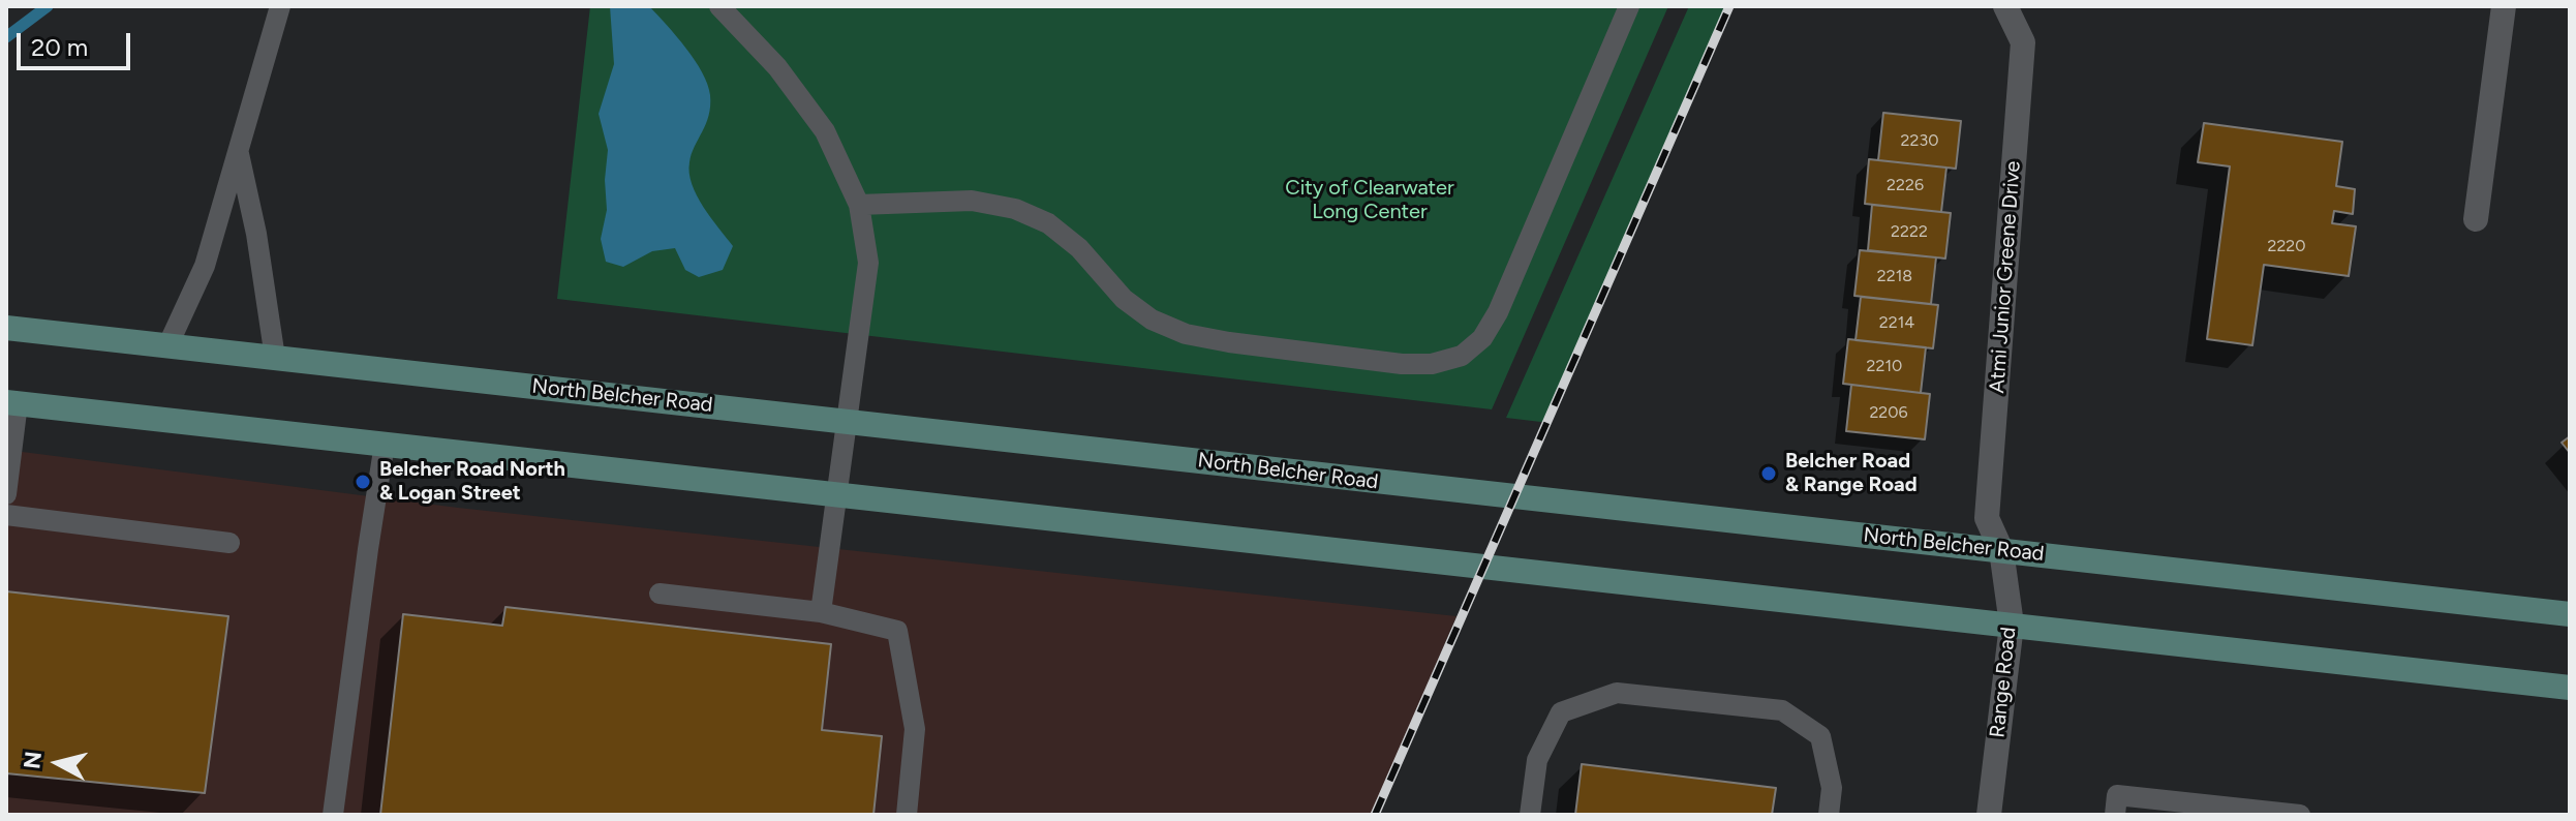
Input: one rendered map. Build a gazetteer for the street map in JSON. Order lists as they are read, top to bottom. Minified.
{"streets":{"main road":["North Belcher Road"],"street":["Atmi Junior Greene Drive","Range Road"]},"crossings":[["Atmi Junior Greene Drive","North Belcher Road"],["Atmi Junior Greene Drive","Range Road"],["North Belcher Road","Range Road"]],"parks":["City of Clearwater Long Center"],"places":["Belcher Road & Range Road","Belcher Road North & Logan Street"],"house_numbers":["2230","2226","2222","2220","2218","2214","2210","2206"],"scale_bar":"20 m","north":"left"}
